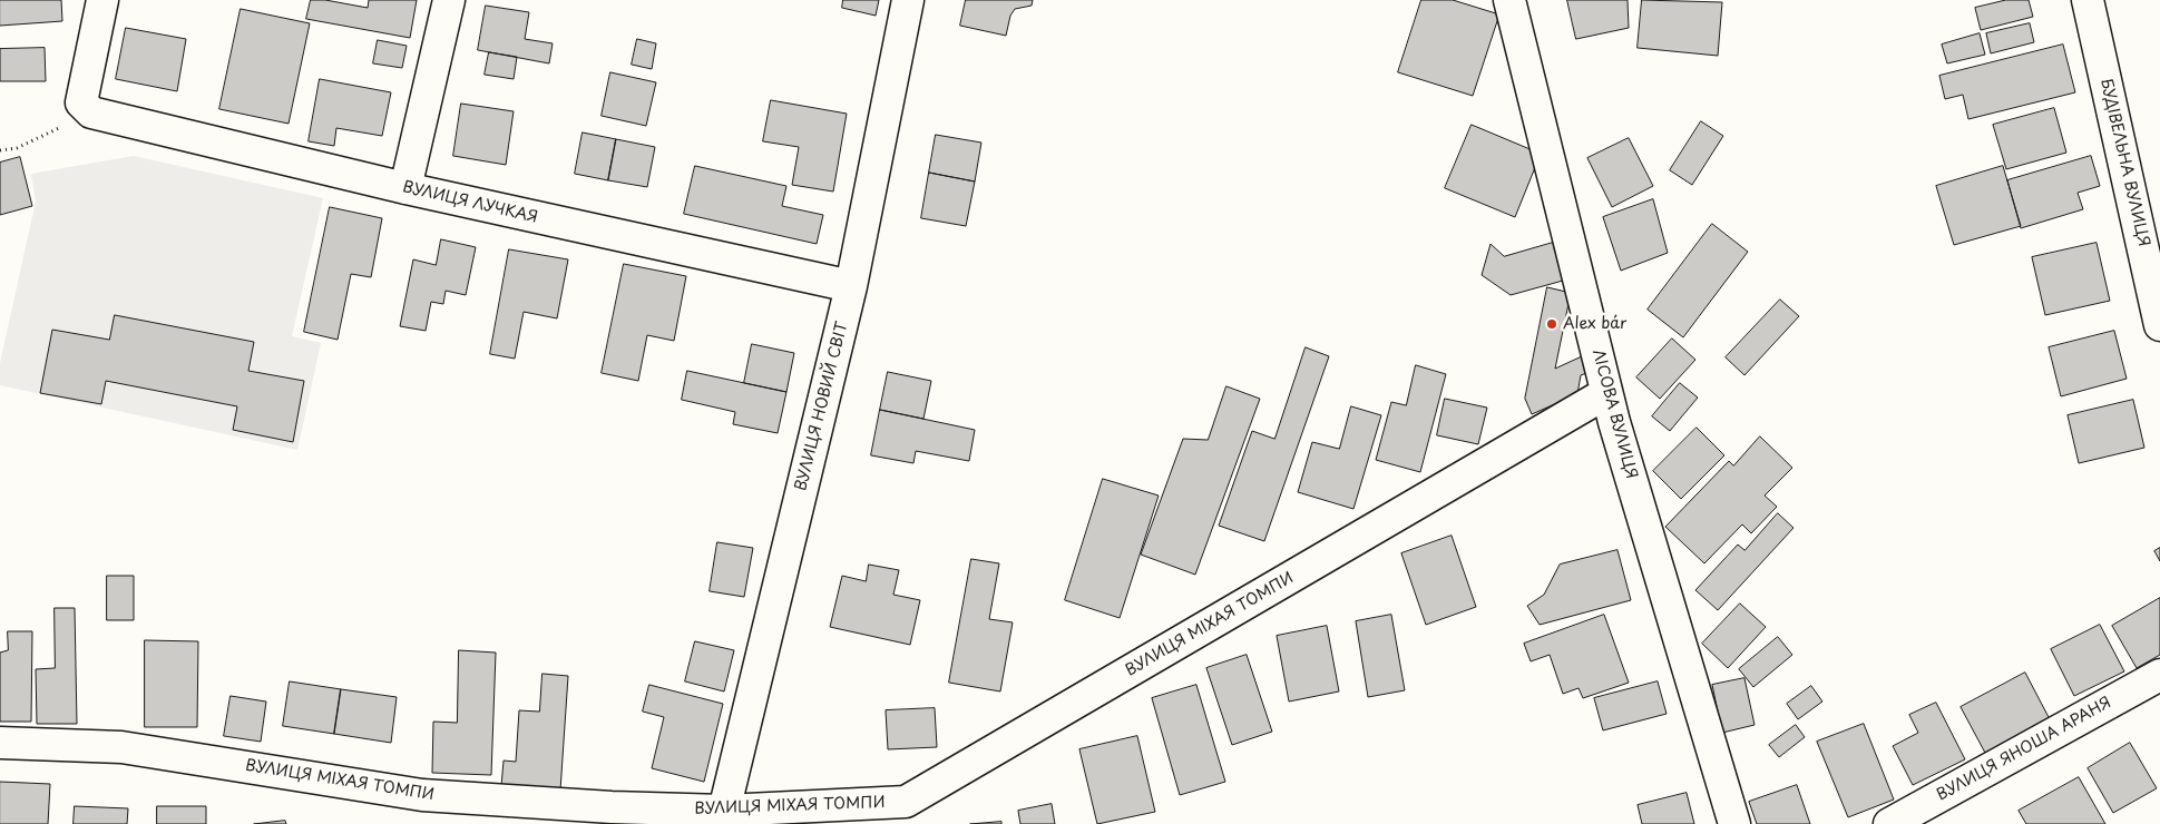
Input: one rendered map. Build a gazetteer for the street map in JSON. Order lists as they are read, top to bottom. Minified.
{"streets":{"street":["БУДІВЕЛЬНА ВУЛИЦЯ","ВУЛИЦЯ ЛУЧКАЯ","ВУЛИЦЯ НОВИЙ СВІТ","ЛІСОВА ВУЛИЦЯ","ВУЛИЦЯ МІХАЯ ТОМПИ","ВУЛИЦЯ ЯНОША АРАНЯ"]},"crossings":[["ВУЛИЦЯ ЛУЧКАЯ","ВУЛИЦЯ НОВИЙ СВІТ"],["ВУЛИЦЯ НОВИЙ СВІТ","ВУЛИЦЯ МІХАЯ ТОМПИ"],["ЛІСОВА ВУЛИЦЯ","ВУЛИЦЯ МІХАЯ ТОМПИ"]],"places":["Alex bár"]}
